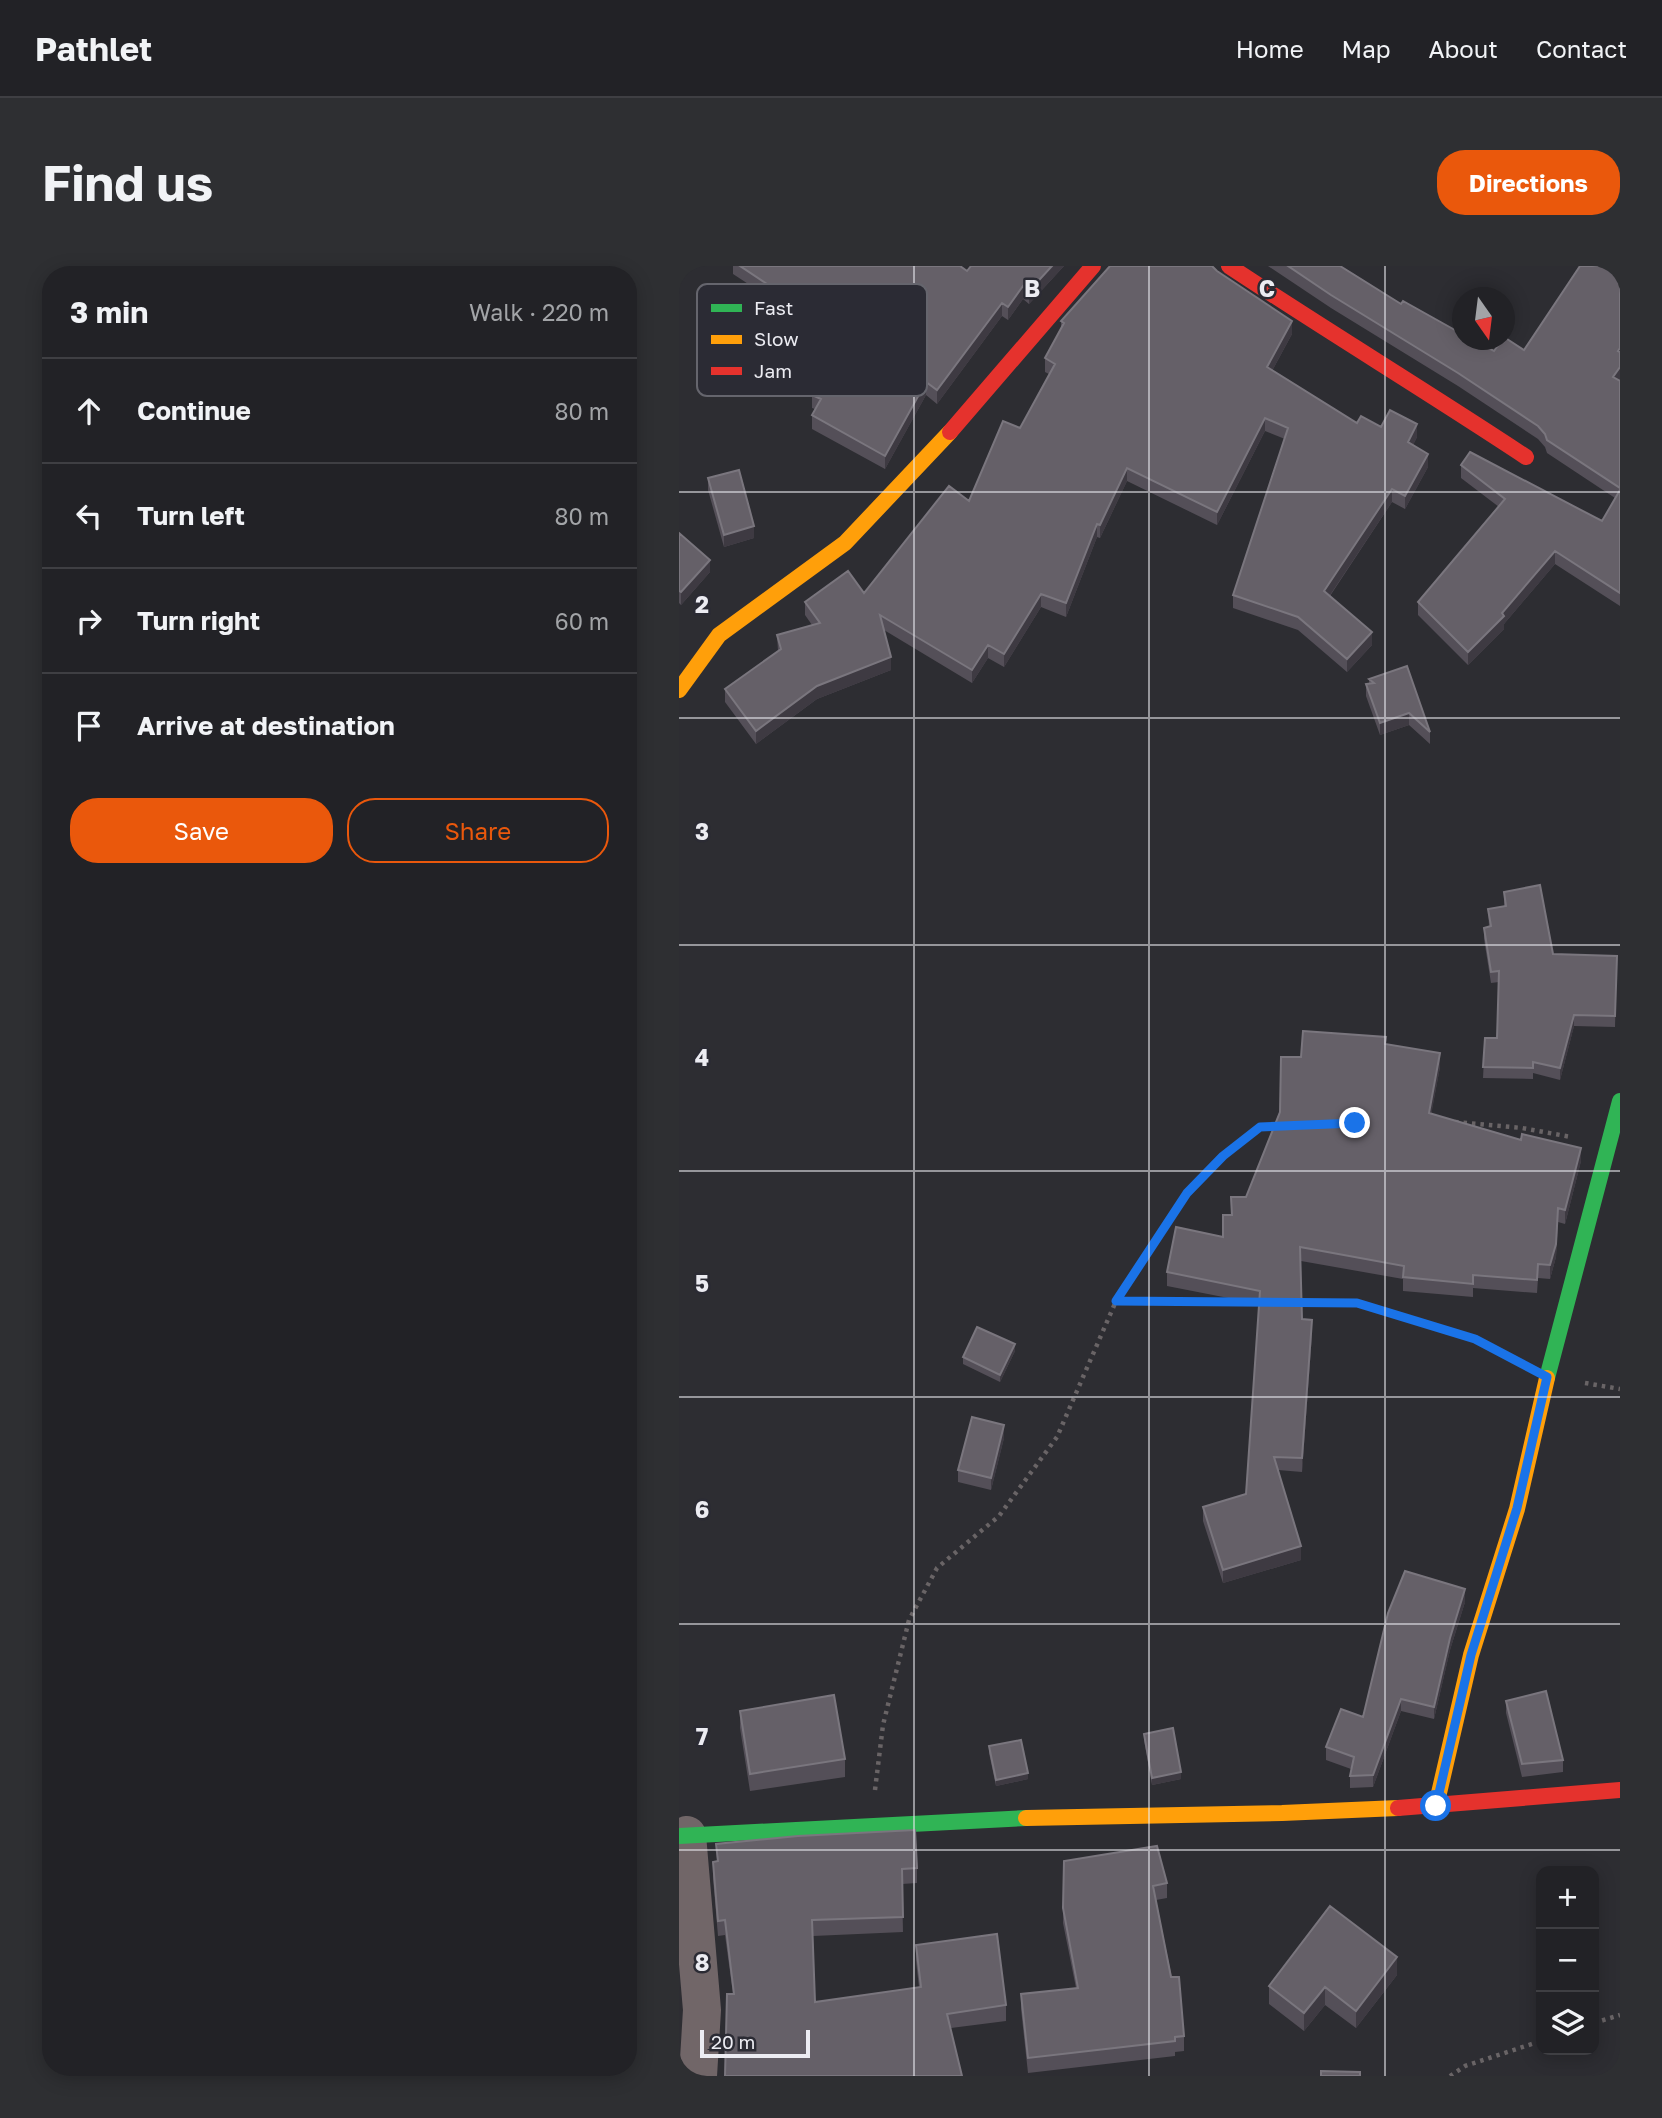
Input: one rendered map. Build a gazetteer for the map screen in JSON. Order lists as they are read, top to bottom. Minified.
{"legend":["Fast","Slow","Jam"],"scale_bar":"20 m","north":"bottom","page":{"header":"Pathlet","nav":["Home","Map","About","Contact"],"buttons":["Directions",["Save","Share"]],"title":"Find us","heading":["3 min","Walk · 220 m"],"list":[["Continue","80 m"],["Turn left","80 m"],["Turn right","60 m"],"Arrive at destination"],"map_buttons":["+","−"],"scale":"20 m"},"grid":{"columns":["B","C"],"rows":["2","3","4","5","6","7","8"]}}
